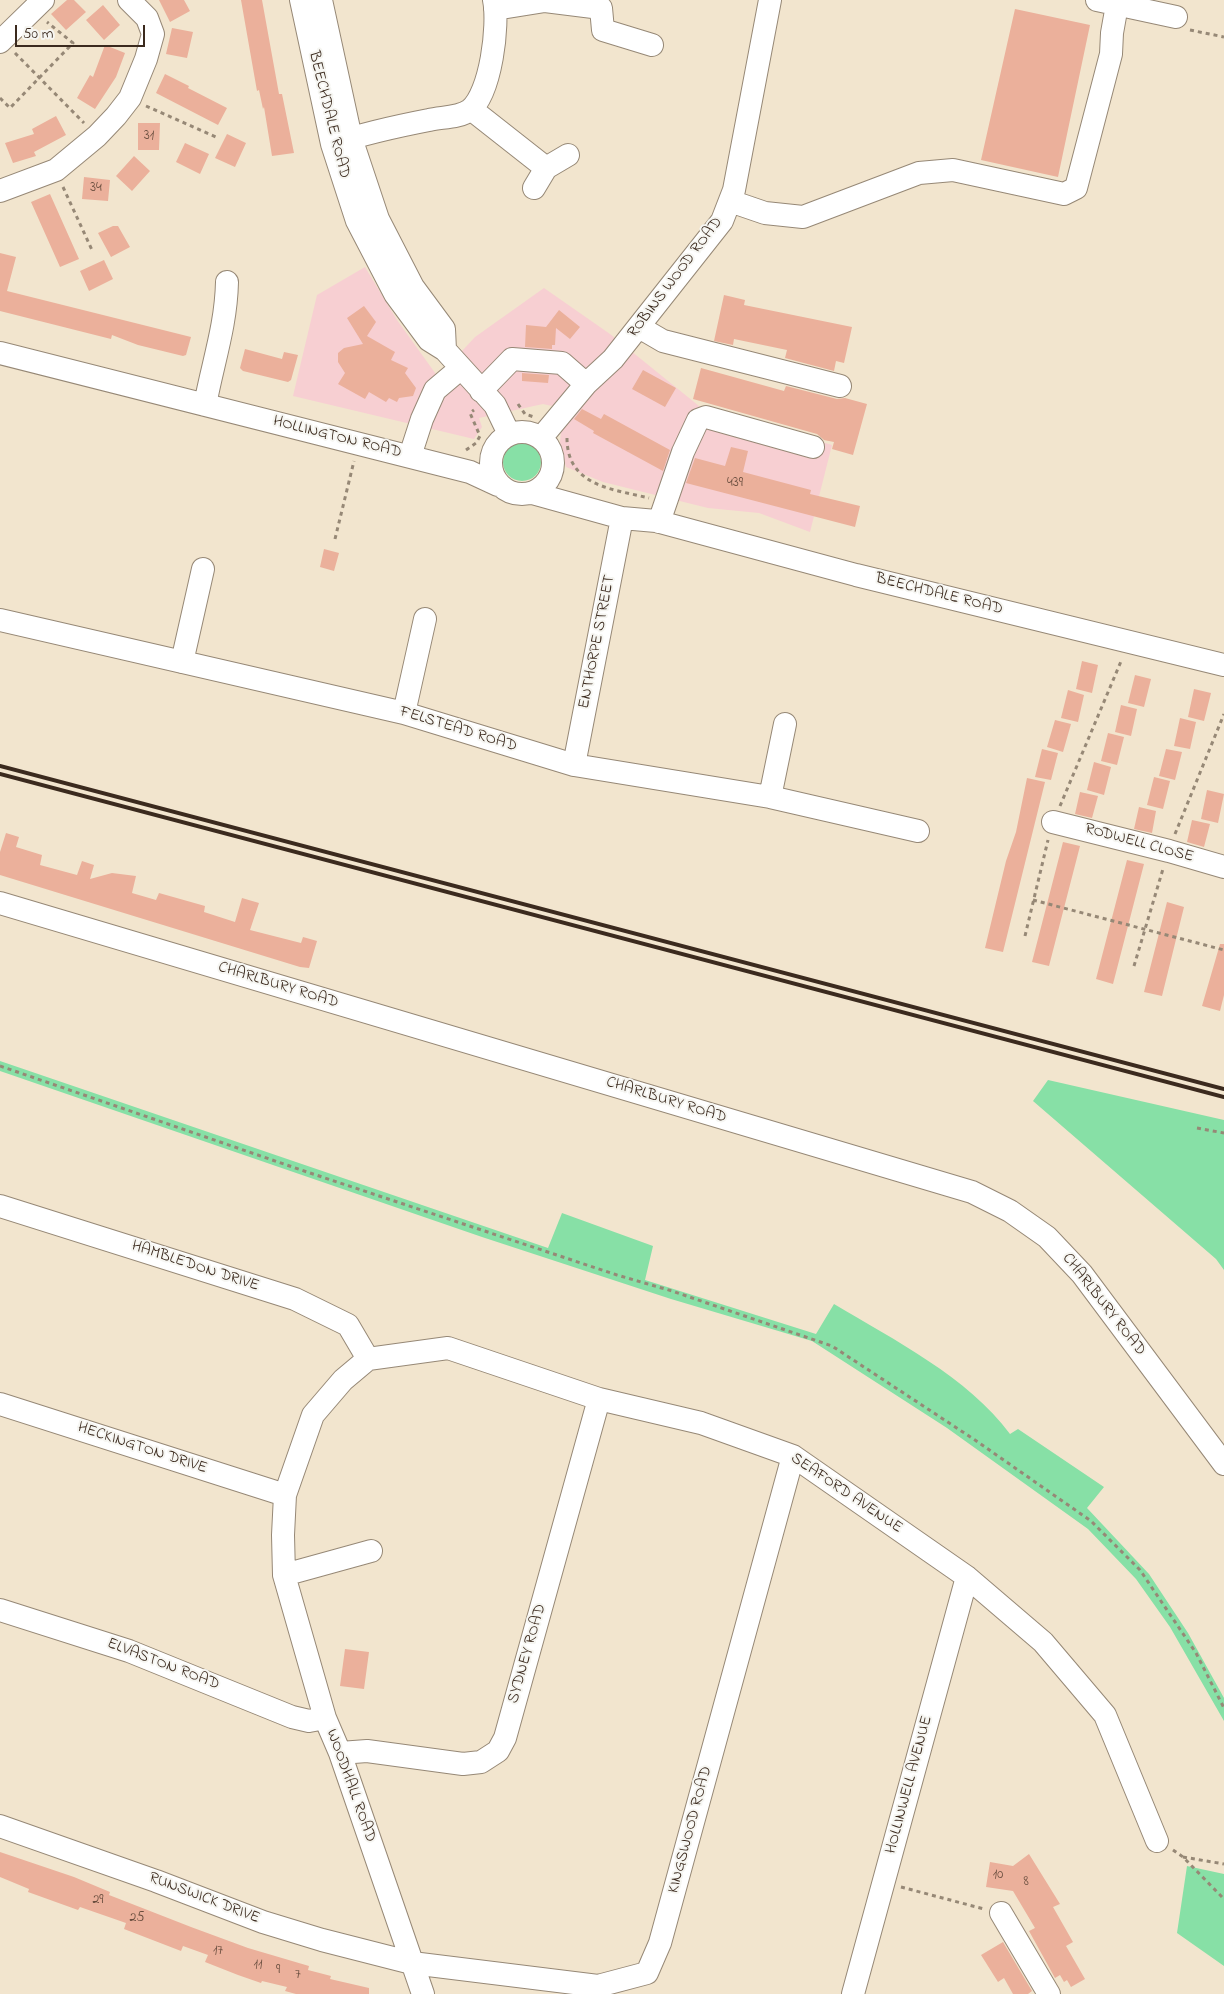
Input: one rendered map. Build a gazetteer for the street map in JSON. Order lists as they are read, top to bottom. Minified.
{"streets":{"street":["BEECHDALE ROAD","ROBINS WOOD ROAD","HOLLINGTON ROAD","ENTHORPE STREET","FELSTEAD ROAD","RODWELL CLOSE","CHARLBURY ROAD","HAMBLEDON DRIVE","HECKINGTON DRIVE","SEAFORD AVENUE","SYDNEY ROAD","ELVASTON ROAD","HOLLINWELL AVENUE","WOODHALL ROAD","KINGSWOOD ROAD","RUNSWICK DRIVE"]},"crossings":[["BEECHDALE ROAD","ROBINS WOOD ROAD"],["BEECHDALE ROAD","HOLLINGTON ROAD"],["BEECHDALE ROAD","ENTHORPE STREET"],["ROBINS WOOD ROAD","HOLLINGTON ROAD"],["ENTHORPE STREET","FELSTEAD ROAD"],["HAMBLEDON DRIVE","SEAFORD AVENUE"],["HAMBLEDON DRIVE","WOODHALL ROAD"],["HECKINGTON DRIVE","WOODHALL ROAD"],["SEAFORD AVENUE","SYDNEY ROAD"],["SEAFORD AVENUE","HOLLINWELL AVENUE"],["SEAFORD AVENUE","WOODHALL ROAD"],["SEAFORD AVENUE","KINGSWOOD ROAD"],["SYDNEY ROAD","WOODHALL ROAD"],["ELVASTON ROAD","WOODHALL ROAD"],["WOODHALL ROAD","KINGSWOOD ROAD"],["WOODHALL ROAD","RUNSWICK DRIVE"],["KINGSWOOD ROAD","RUNSWICK DRIVE"]],"house_numbers":["31","34","439","10","8","29","25","17","11","9","7"],"scale_bar":"50 m"}
